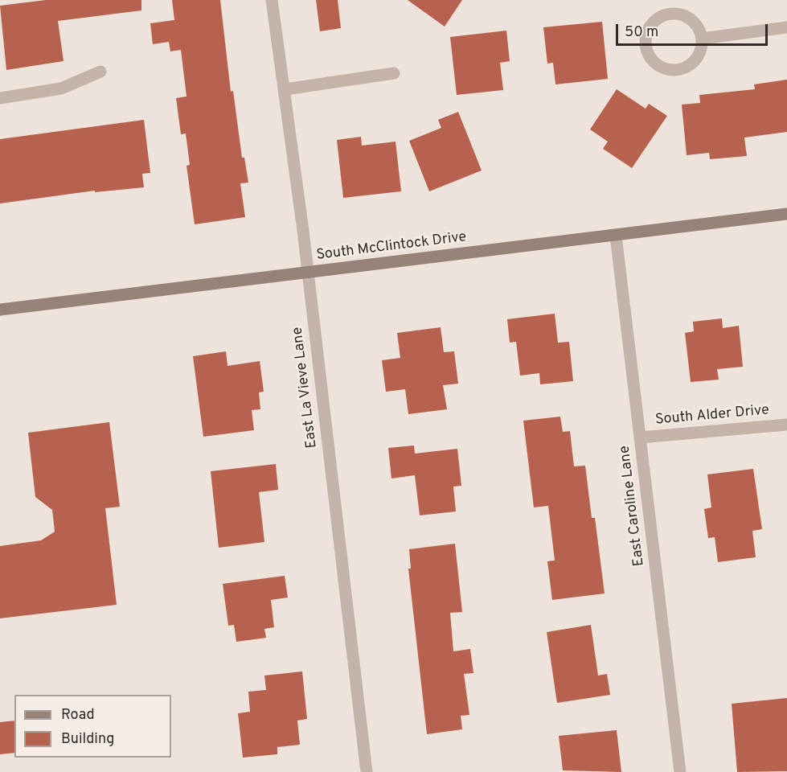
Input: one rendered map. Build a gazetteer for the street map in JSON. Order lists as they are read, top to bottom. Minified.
{"streets":{"main road":["South McClintock Drive"],"street":["East La Vieve Lane","South Alder Drive","East Caroline Lane"]},"crossings":[["South McClintock Drive","East La Vieve Lane"],["South McClintock Drive","East Caroline Lane"],["South Alder Drive","East Caroline Lane"]],"legend":["Road","Building"],"scale_bar":"50 m"}
